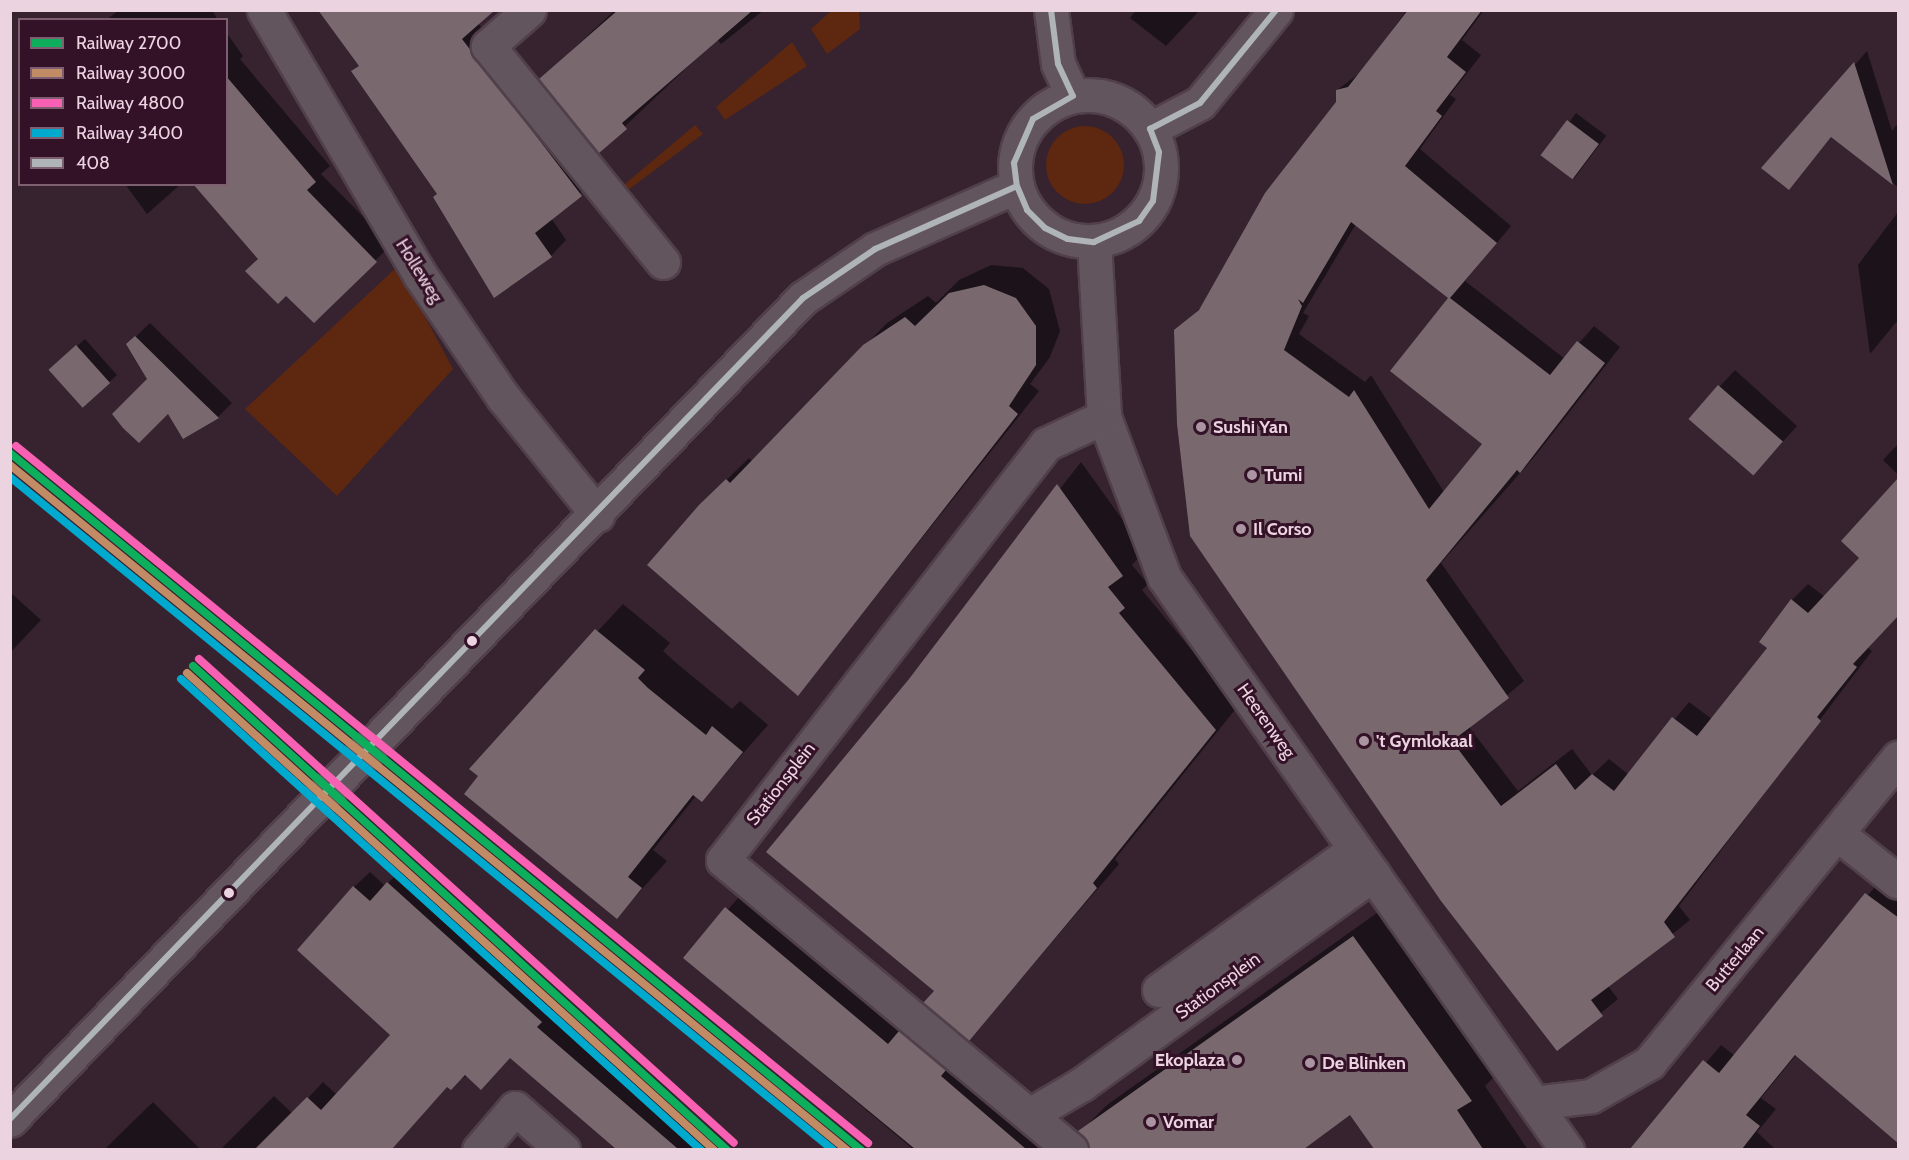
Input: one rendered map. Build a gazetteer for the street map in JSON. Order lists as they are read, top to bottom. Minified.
{"streets":{"street":["Holleweg","Heerenweg","Stationsplein","Butterlaan"]},"crossings":[["Heerenweg","Stationsplein"],["Heerenweg","Butterlaan"]],"places":["Sushi Yan","Tumi","Il Corso","'t Gymlokaal","Ekoplaza","De Blinken","Vomar"],"lines":["transit line 408","rail line 4800","rail line 2700","rail line 3000","rail line 3400"],"legend":["Railway 2700","Railway 3000","Railway 4800","Railway 3400","408"]}
